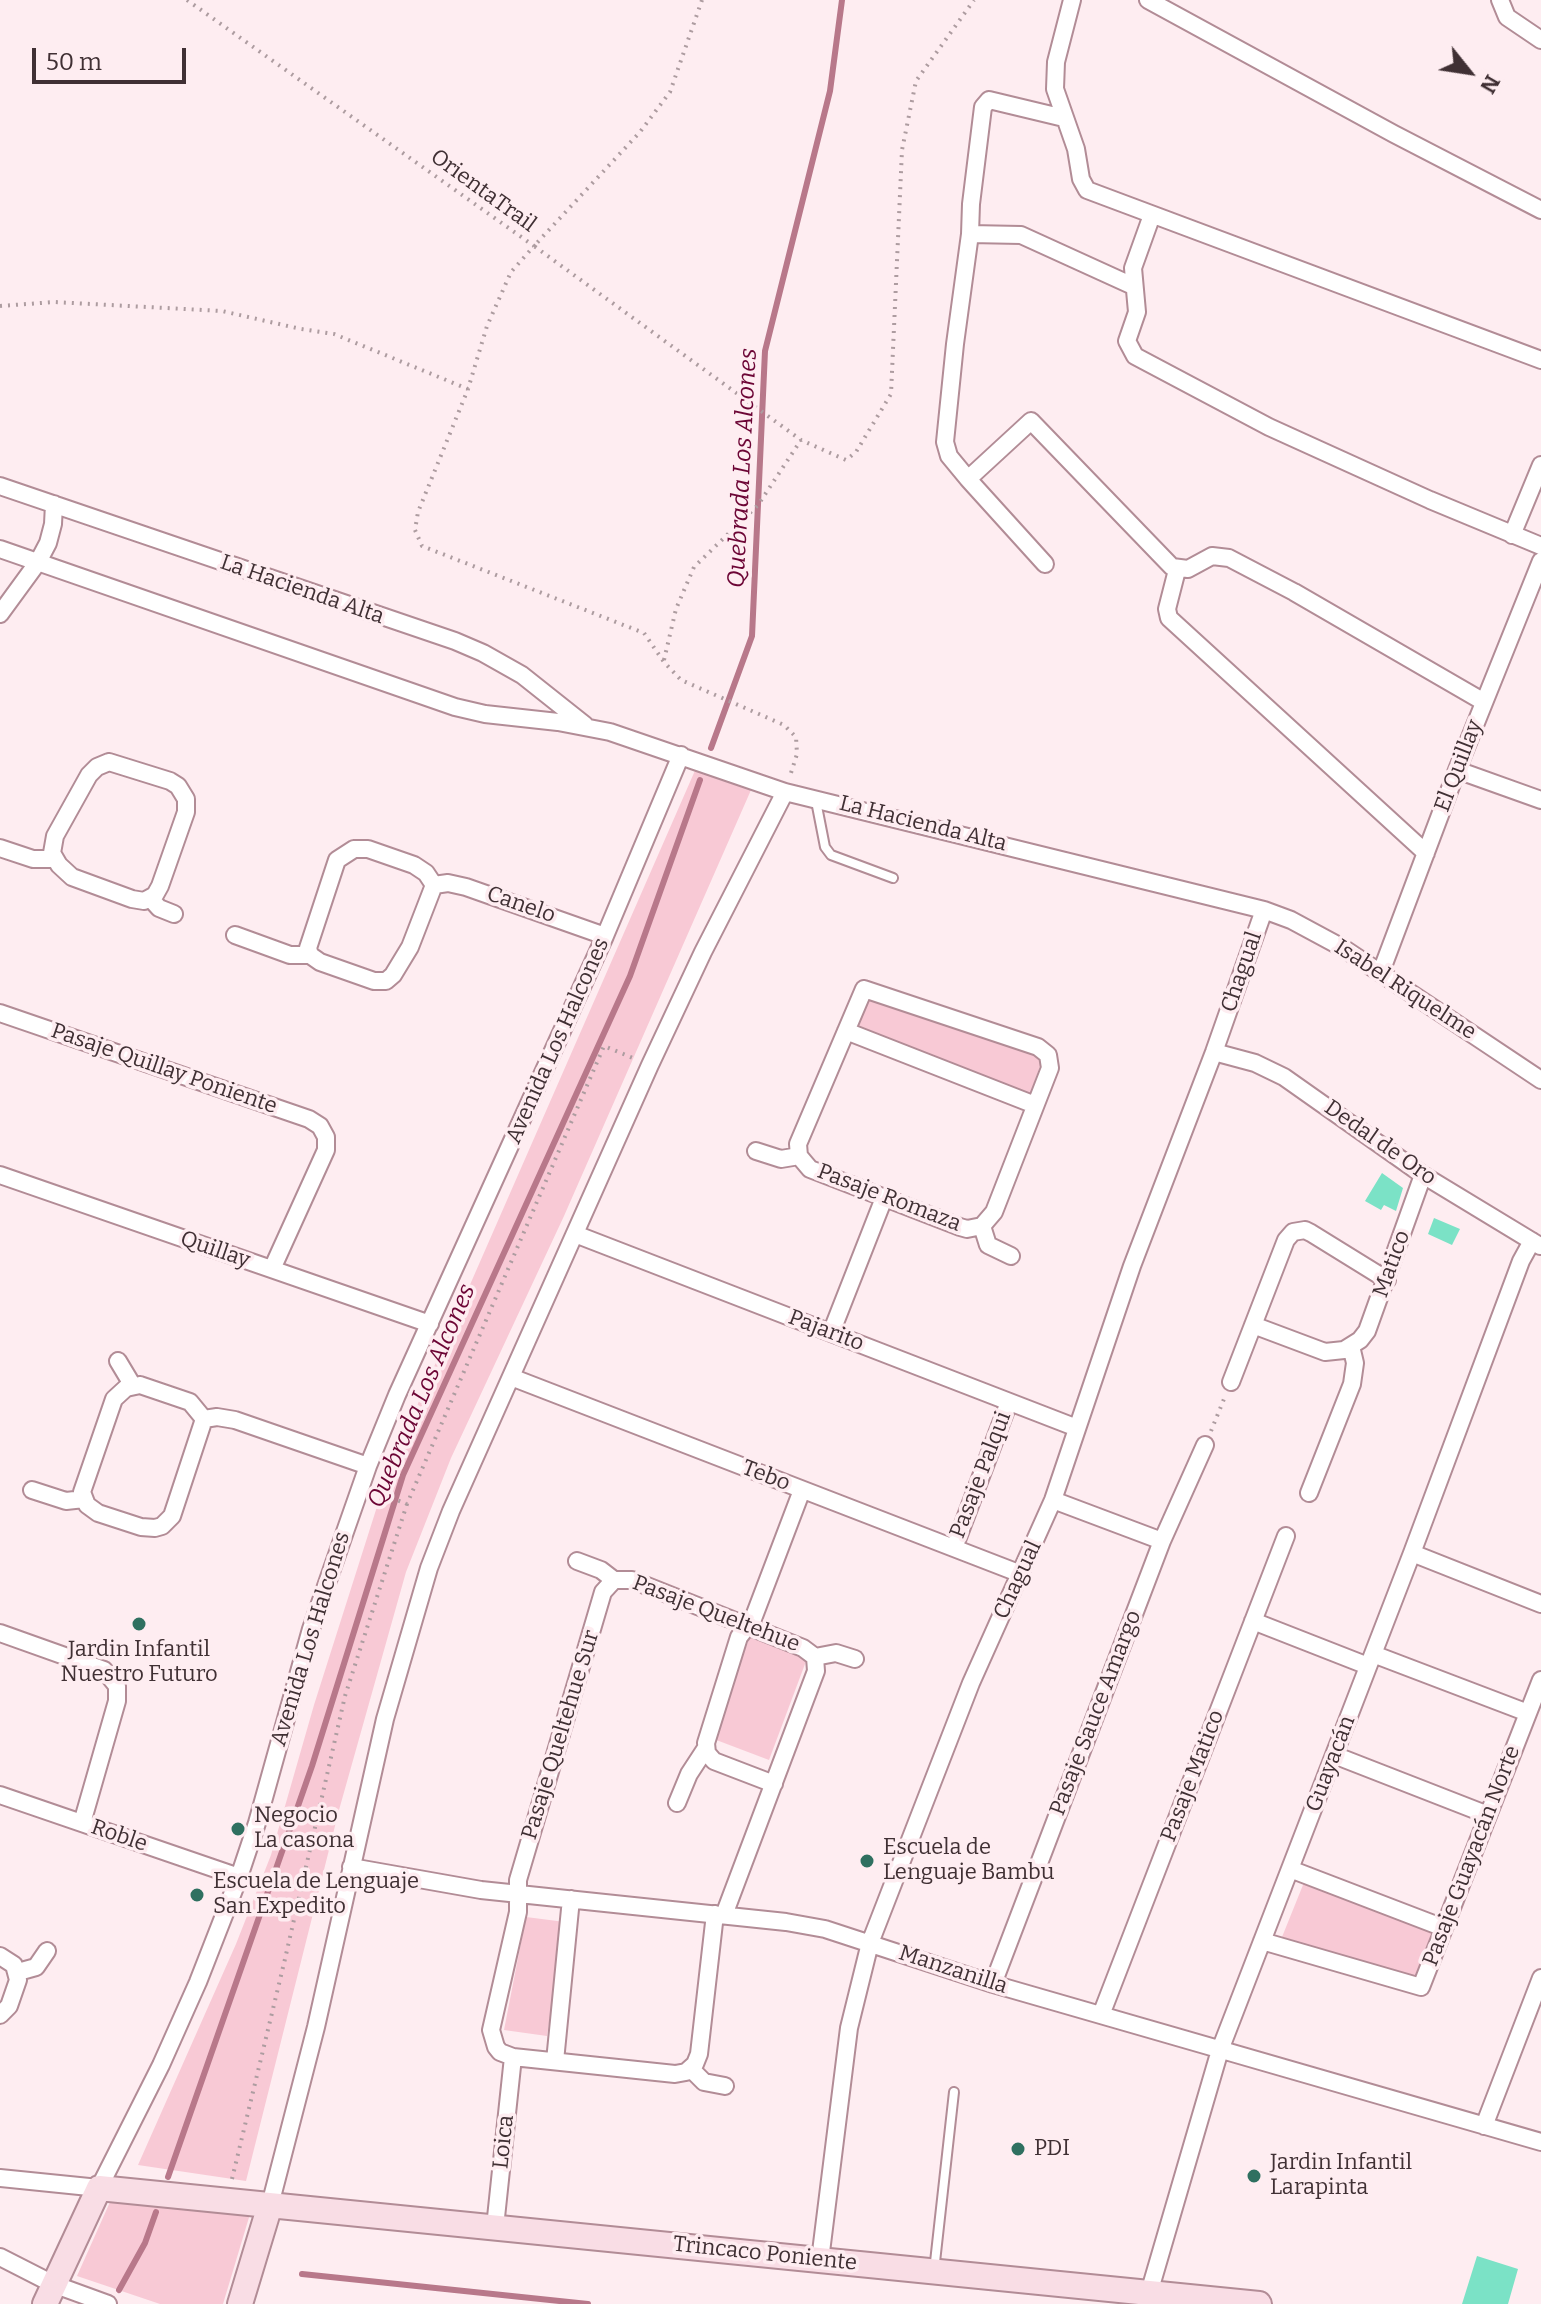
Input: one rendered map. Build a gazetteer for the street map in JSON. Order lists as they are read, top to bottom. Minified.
{"streets":{"street":["La Hacienda Alta","El Quillay","Canelo","Chagual","Isabel Riquelme","Avenida Los Halcones","Pasaje Quillay Poniente","Dedal de Oro","Pasaje Romaza","Quillay","Matico","Pajarito","Pasaje Palqui","Tebo","Pasaje Queltehue","Pasaje Sauce Amargo","Pasaje Queltehue Sur","Guayacán","Pasaje Matico","Roble","Pasaje Guayacán Norte","Manzanilla","Loica","Trincaco Poniente"],"path":["OrientaTrail"]},"crossings":[["La Hacienda Alta","Chagual"],["La Hacienda Alta","Isabel Riquelme"],["La Hacienda Alta","Avenida Los Halcones"],["El Quillay","Isabel Riquelme"],["Canelo","Avenida Los Halcones"],["Chagual","Isabel Riquelme"],["Chagual","Dedal de Oro"],["Chagual","Pajarito"],["Chagual","Tebo"],["Chagual","Manzanilla"],["Chagual","Trincaco Poniente"],["Avenida Los Halcones","Quillay"],["Avenida Los Halcones","Roble"],["Avenida Los Halcones","Trincaco Poniente"],["Pasaje Quillay Poniente","Quillay"],["Dedal de Oro","Matico"],["Dedal de Oro","Guayacán"],["Pajarito","Pasaje Palqui"],["Pasaje Palqui","Tebo"],["Pasaje Queltehue","Pasaje Queltehue Sur"],["Pasaje Sauce Amargo","Manzanilla"],["Pasaje Queltehue Sur","Manzanilla"],["Pasaje Queltehue Sur","Loica"],["Guayacán","Pasaje Guayacán Norte"],["Guayacán","Manzanilla"],["Guayacán","Trincaco Poniente"],["Pasaje Matico","Manzanilla"],["Loica","Trincaco Poniente"]],"water":["Quebrada Los Alcones"],"places":["Jardin Infantil Nuestro Futuro","Negocio La casona","Escuela de Lenguaje Bambu","Escuela de Lenguaje San Expedito","PDI","Jardin Infantil Larapinta"],"scale_bar":"50 m","north":"bottom right"}
